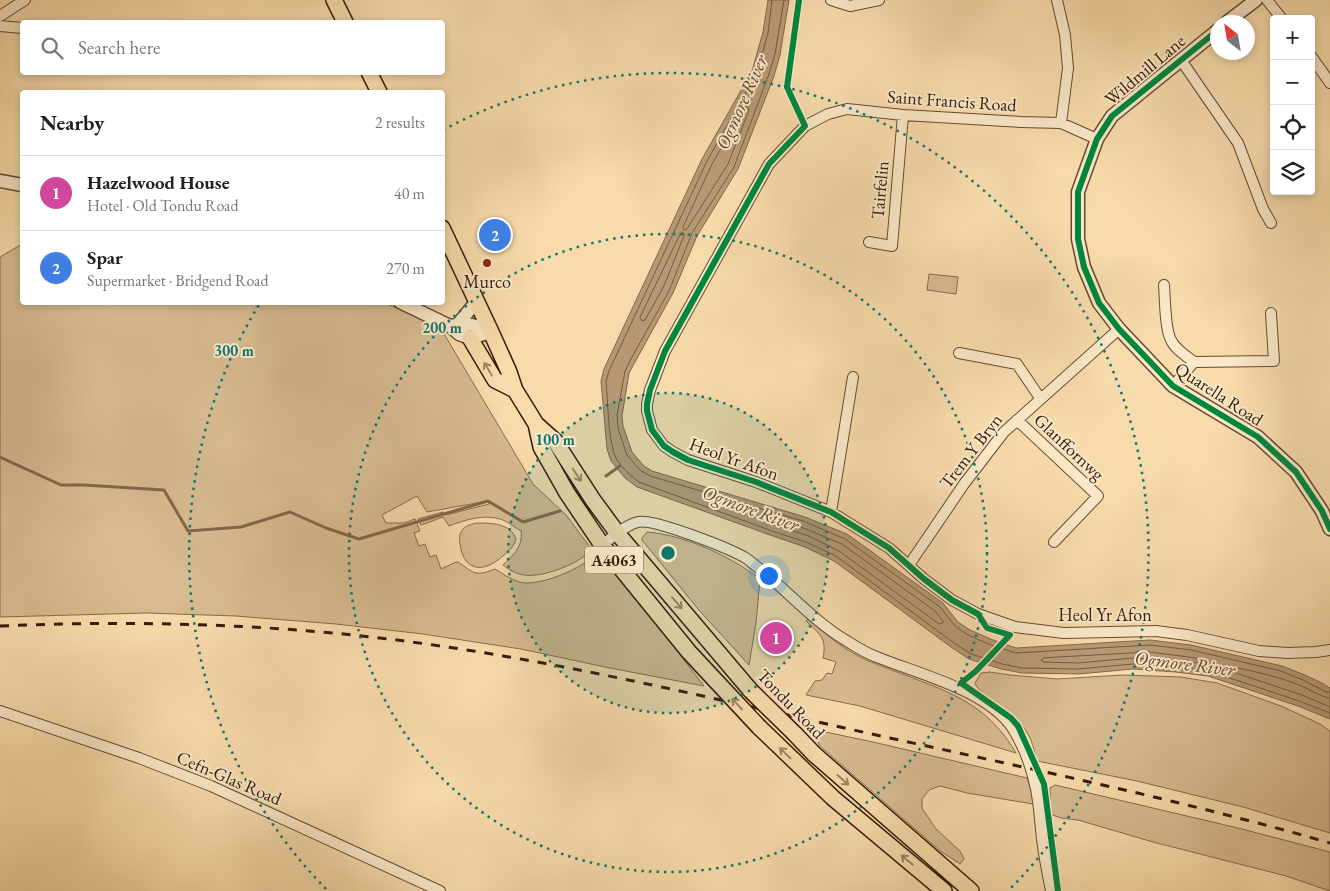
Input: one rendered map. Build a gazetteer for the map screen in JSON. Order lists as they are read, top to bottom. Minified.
{"streets":{"main road":["A4063","Tondu Road"],"street":["Wildmill Lane","Saint Francis Road","Tairfelin","Quarella Road","Glanffornwg","Trem Y Bryn","Heol Yr Afon","Cefn-Glas Road"]},"crossings":[["Wildmill Lane","Saint Francis Road"],["Wildmill Lane","Quarella Road"],["Saint Francis Road","Tairfelin"],["Saint Francis Road","Quarella Road"],["Saint Francis Road","Heol Yr Afon"],["Quarella Road","Trem Y Bryn"],["Glanffornwg","Trem Y Bryn"],["Trem Y Bryn","Heol Yr Afon"],["A4063","Tondu Road"]],"water":["Ogmore River"],"places":["Murco"],"north":"top left","page":{"map_buttons":["+","−"],"search":"Search here","heading":["Nearby","2 results"],"list":[{"mark":"1","name":"Hazelwood House","note":"Hotel · Old Tondu Road","value":"40 m"},{"mark":"2","name":"Spar","note":"Supermarket · Bridgend Road","value":"270 m"}],"pins":["2","1"]},"rings":["200 m","300 m","100 m"]}
